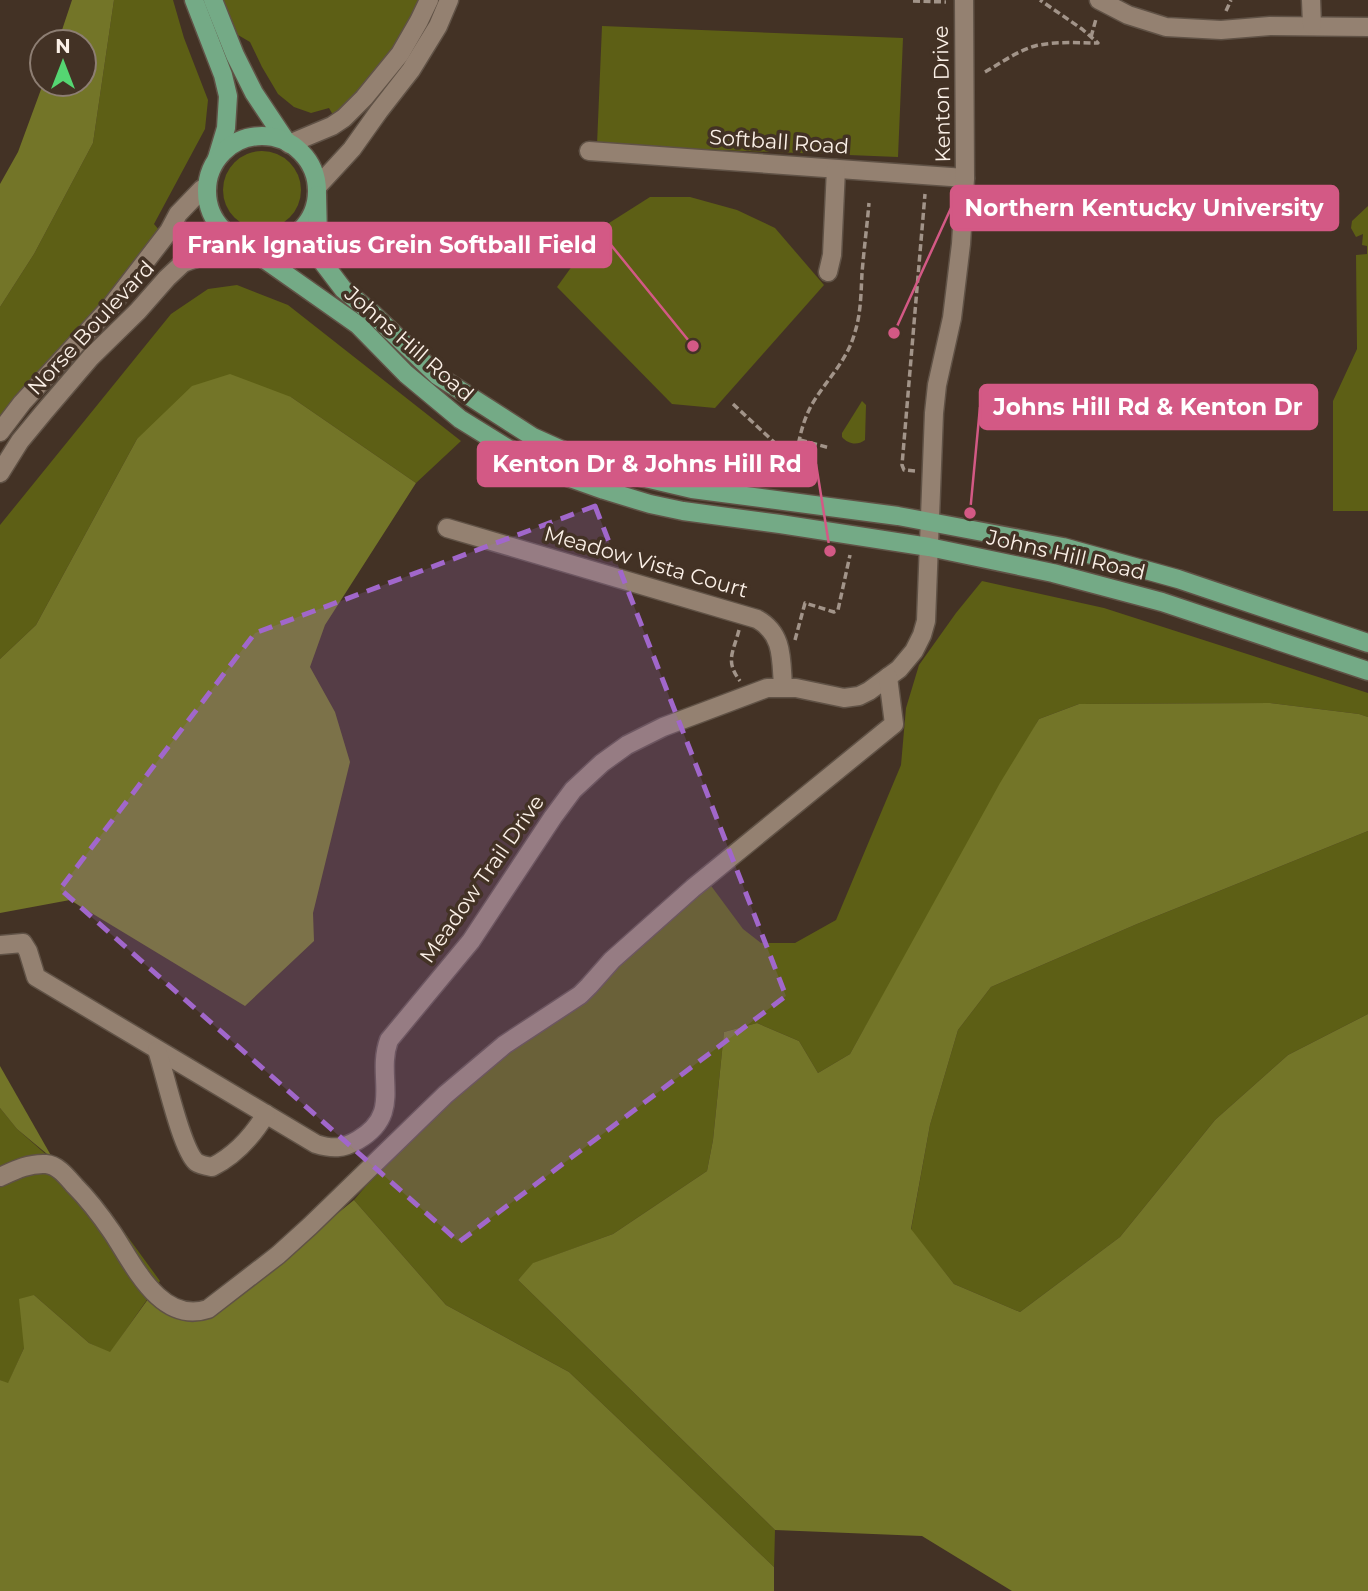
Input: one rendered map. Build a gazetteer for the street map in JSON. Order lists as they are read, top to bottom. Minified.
{"streets":{"main road":["Johns Hill Road"],"street":["Kenton Drive","Softball Road","Norse Boulevard","Meadow Vista Court","Meadow Trail Drive"]},"crossings":[["Kenton Drive","Softball Road"],["Kenton Drive","Johns Hill Road"],["Kenton Drive","Meadow Trail Drive"],["Norse Boulevard","Johns Hill Road"],["Johns Hill Road","Meadow Trail Drive"]],"places":["Northern Kentucky University","Frank Ignatius Grein Softball Field","Johns Hill Rd & Kenton Dr","Kenton Dr & Johns Hill Rd"],"north":"top"}
